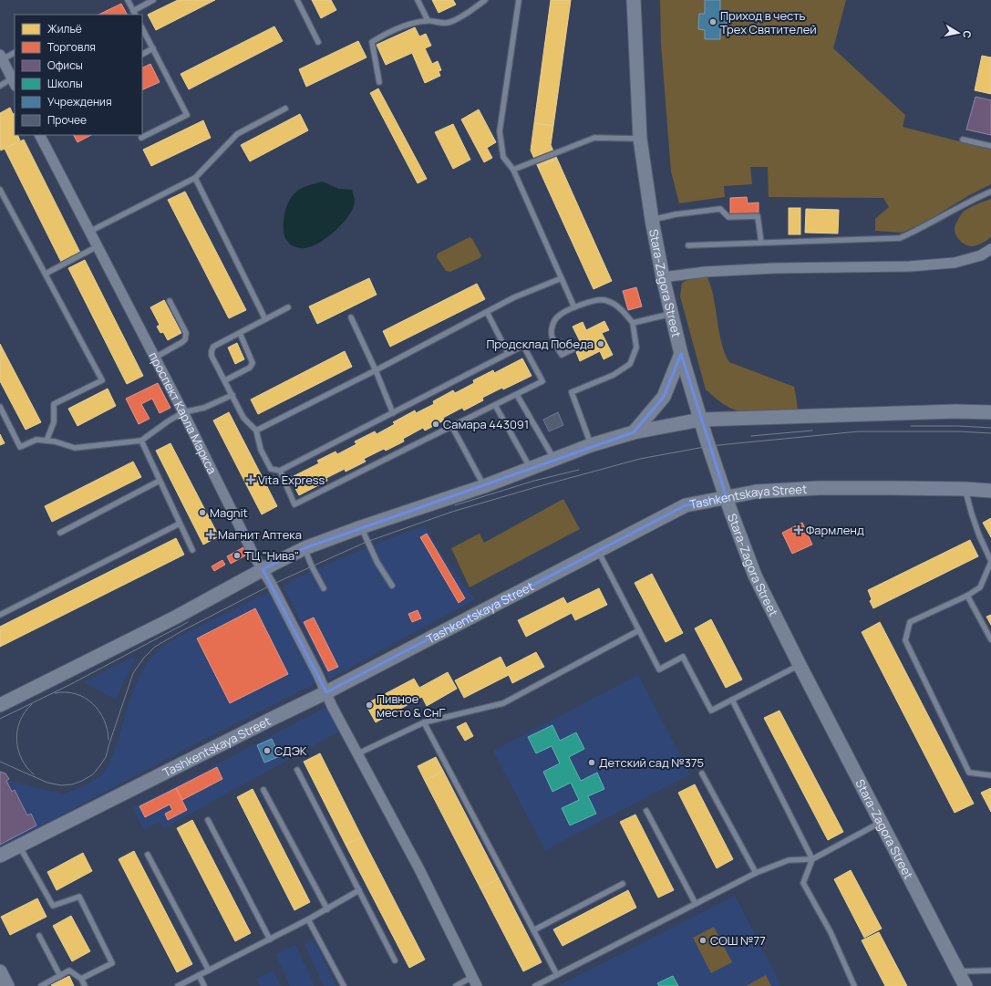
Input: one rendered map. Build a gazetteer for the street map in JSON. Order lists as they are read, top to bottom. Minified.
{"streets":{"main road":["Stara-Zagora Street","Tashkentskaya Street"],"street":["проспект Карла Маркса"]},"crossings":[["Stara-Zagora Street","Tashkentskaya Street"],["проспект Карла Маркса","Tashkentskaya Street"]],"places":{"other":["Приход в честь Трех Святителей","Продсклад Победа","Самара 443091","Magnit","ТЦ \"Нива\"","Пивное место & СнГ","СДЭК","Детский сад №375","СОШ №77"],"health":["Vita Express","Фармленд","Магнит Аптека"]},"legend":["Жильё","Торговля","Офисы","Школы","Учреждения","Прочее"],"north":"right"}
